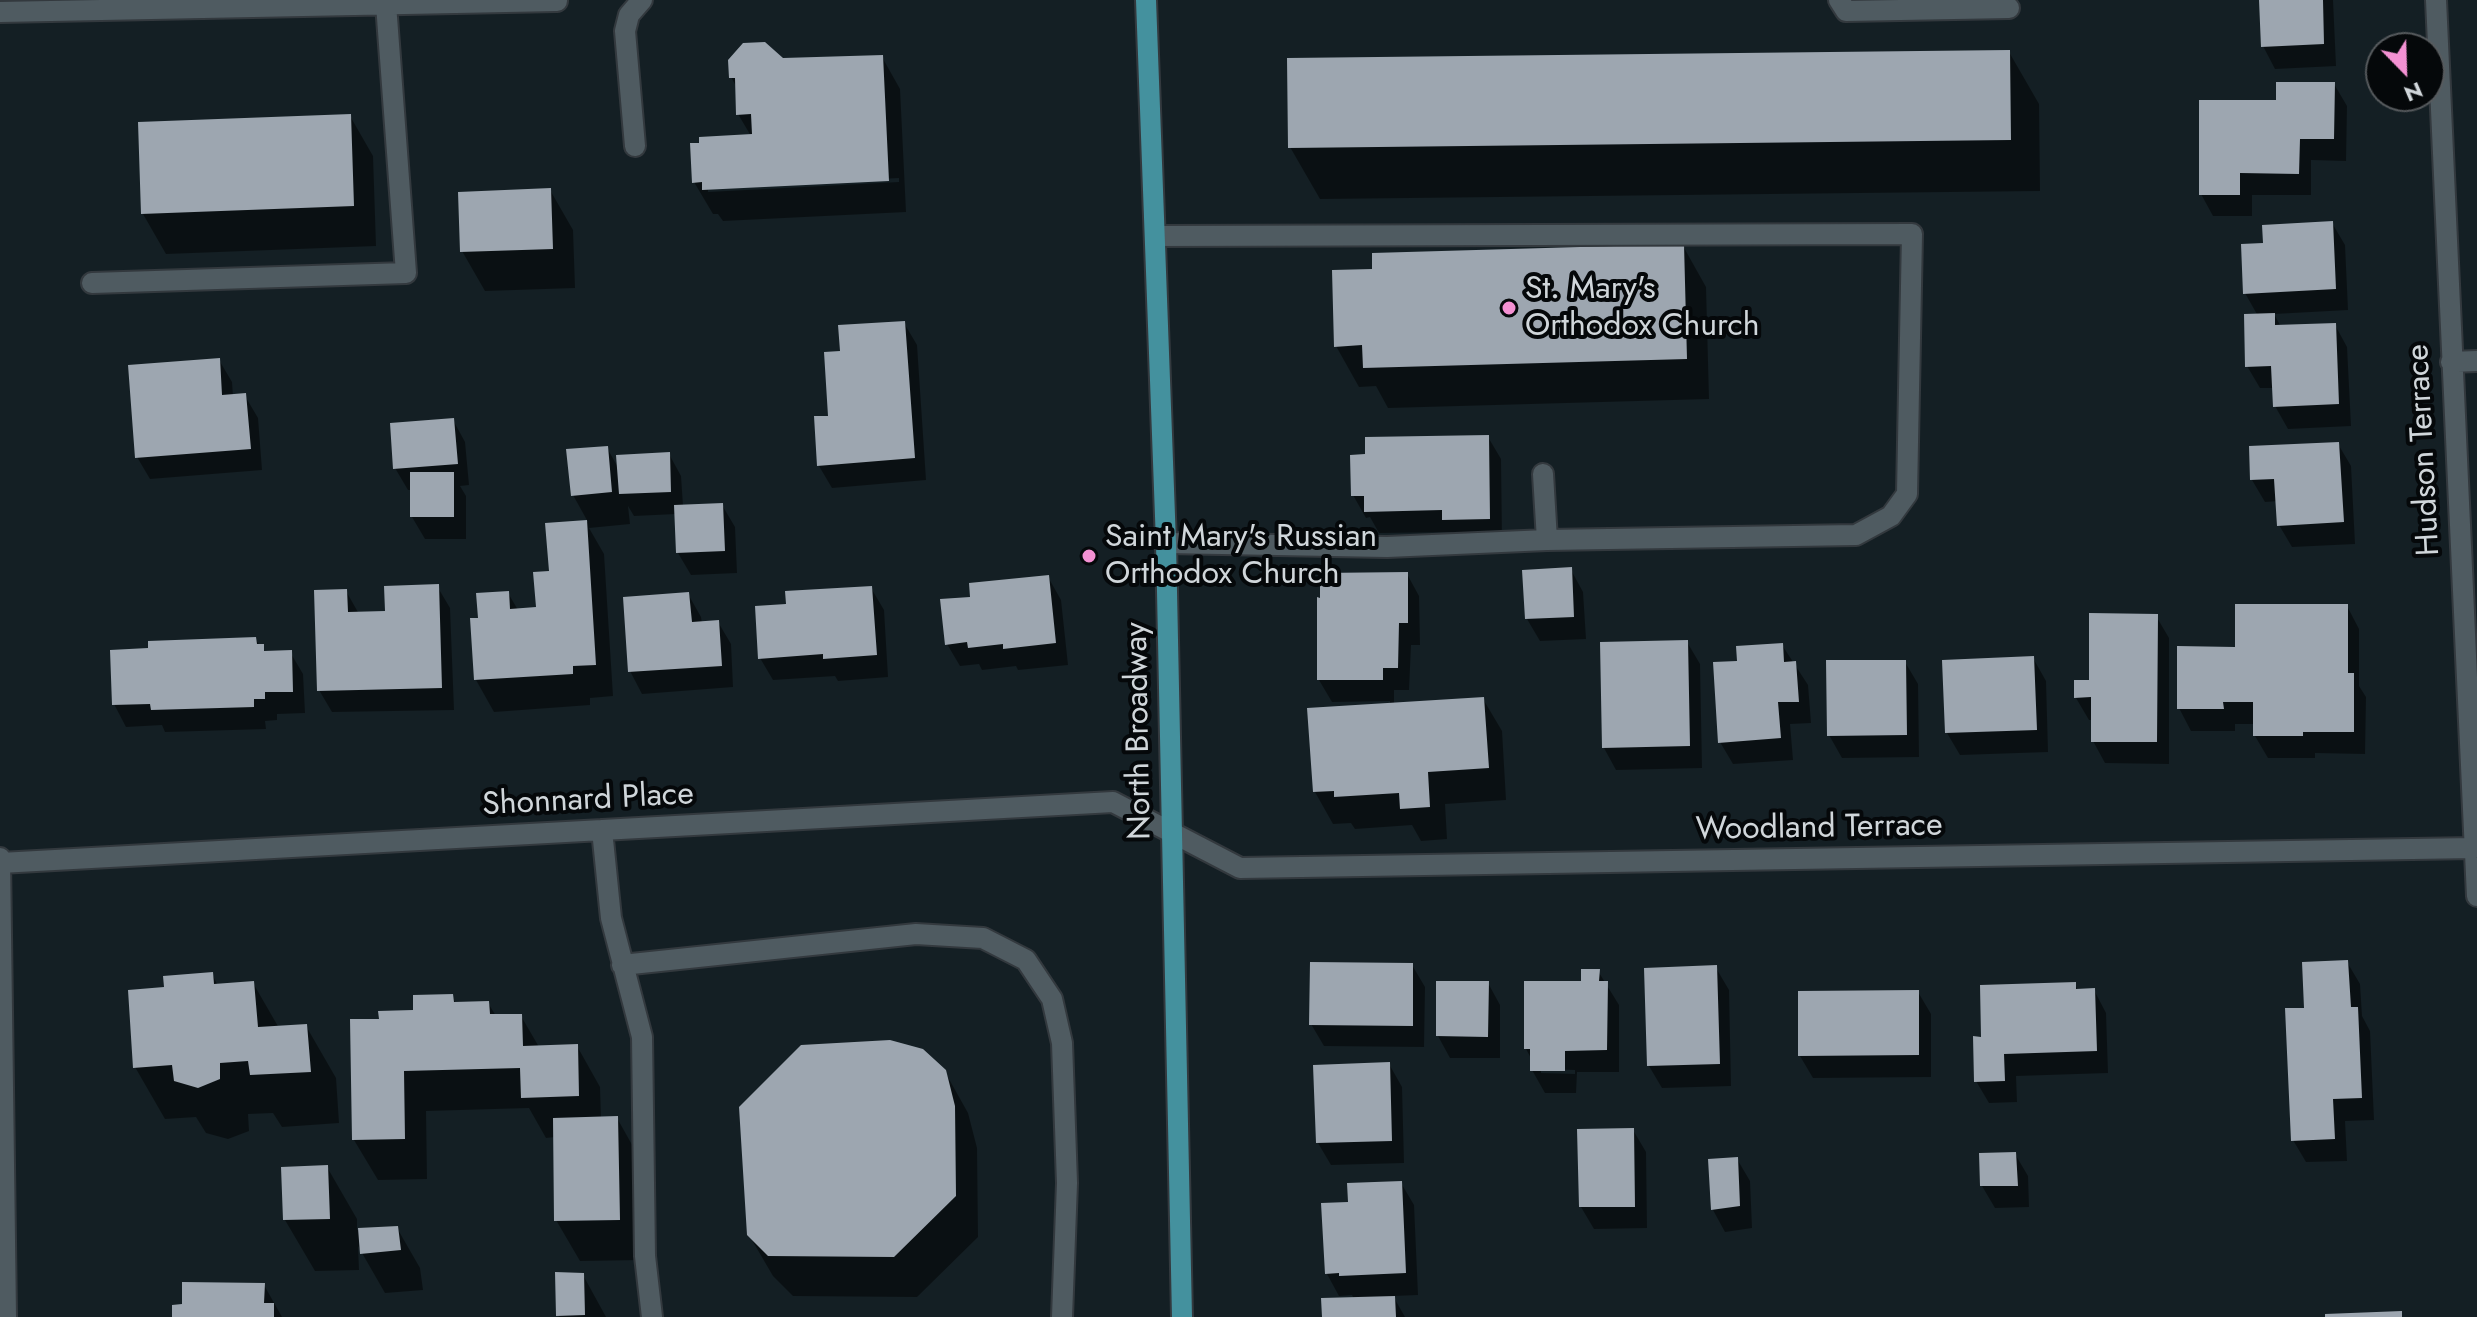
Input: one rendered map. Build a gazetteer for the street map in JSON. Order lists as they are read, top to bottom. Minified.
{"streets":{"main road":["North Broadway"],"street":["Hudson Terrace","Shonnard Place","Woodland Terrace"]},"crossings":[["Hudson Terrace","Woodland Terrace"],["North Broadway","Shonnard Place"],["North Broadway","Woodland Terrace"],["Shonnard Place","Woodland Terrace"]],"places":["St. Mary's Orthodox Church","Saint Mary's Russian Orthodox Church"],"north":"bottom right"}
